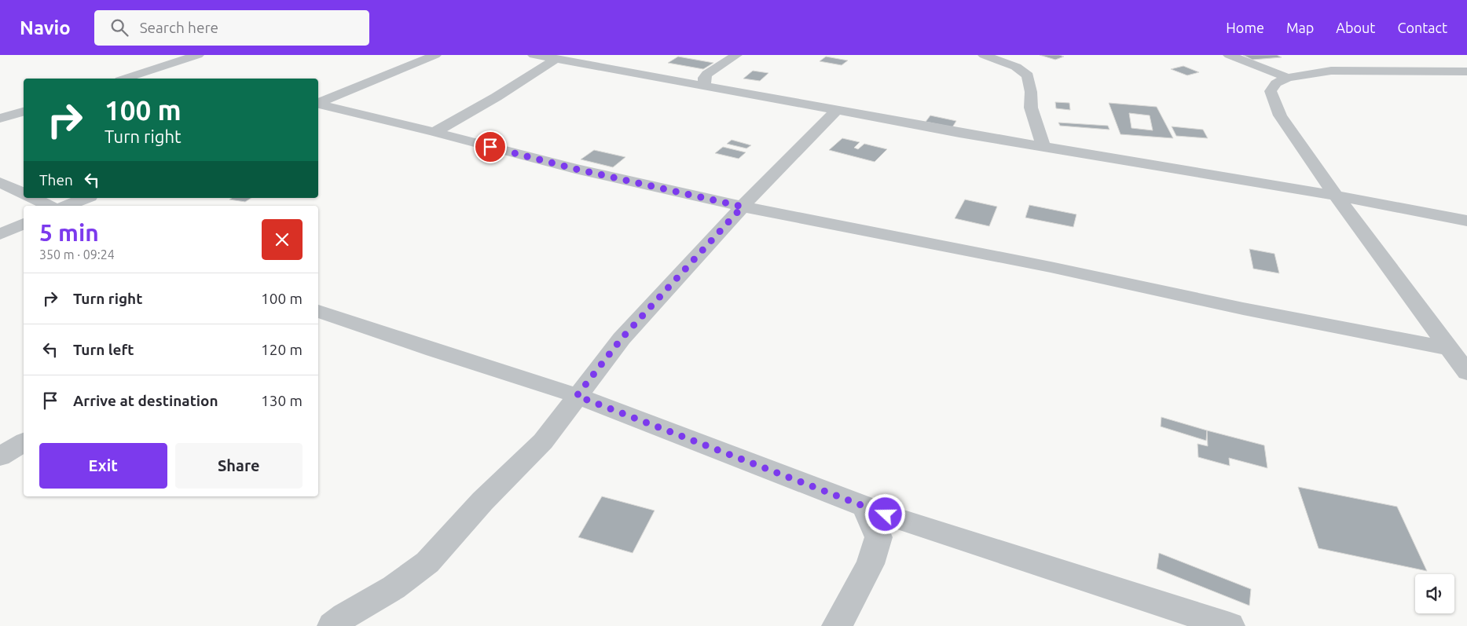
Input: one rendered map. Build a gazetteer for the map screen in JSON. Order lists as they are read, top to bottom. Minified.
{"page":{"header":"Navio","search":"Search here","nav":["Home","Map","About","Contact"],"turn":["100 m","Turn right"],"then":"Then","heading":["5 min","350 m · 09:24"],"list":[{"name":"Turn right","value":"100 m"},{"name":"Turn left","value":"120 m"},{"name":"Arrive at destination","value":"130 m"}],"buttons":["Exit","Share"]}}
